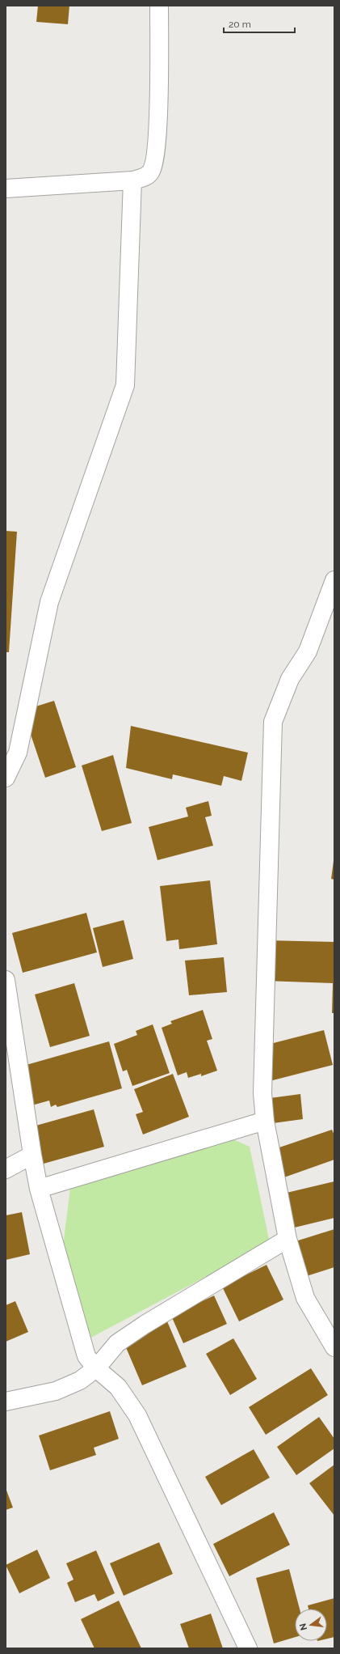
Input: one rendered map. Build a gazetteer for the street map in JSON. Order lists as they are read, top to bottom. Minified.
{"scale_bar":"20 m","north":"left"}
